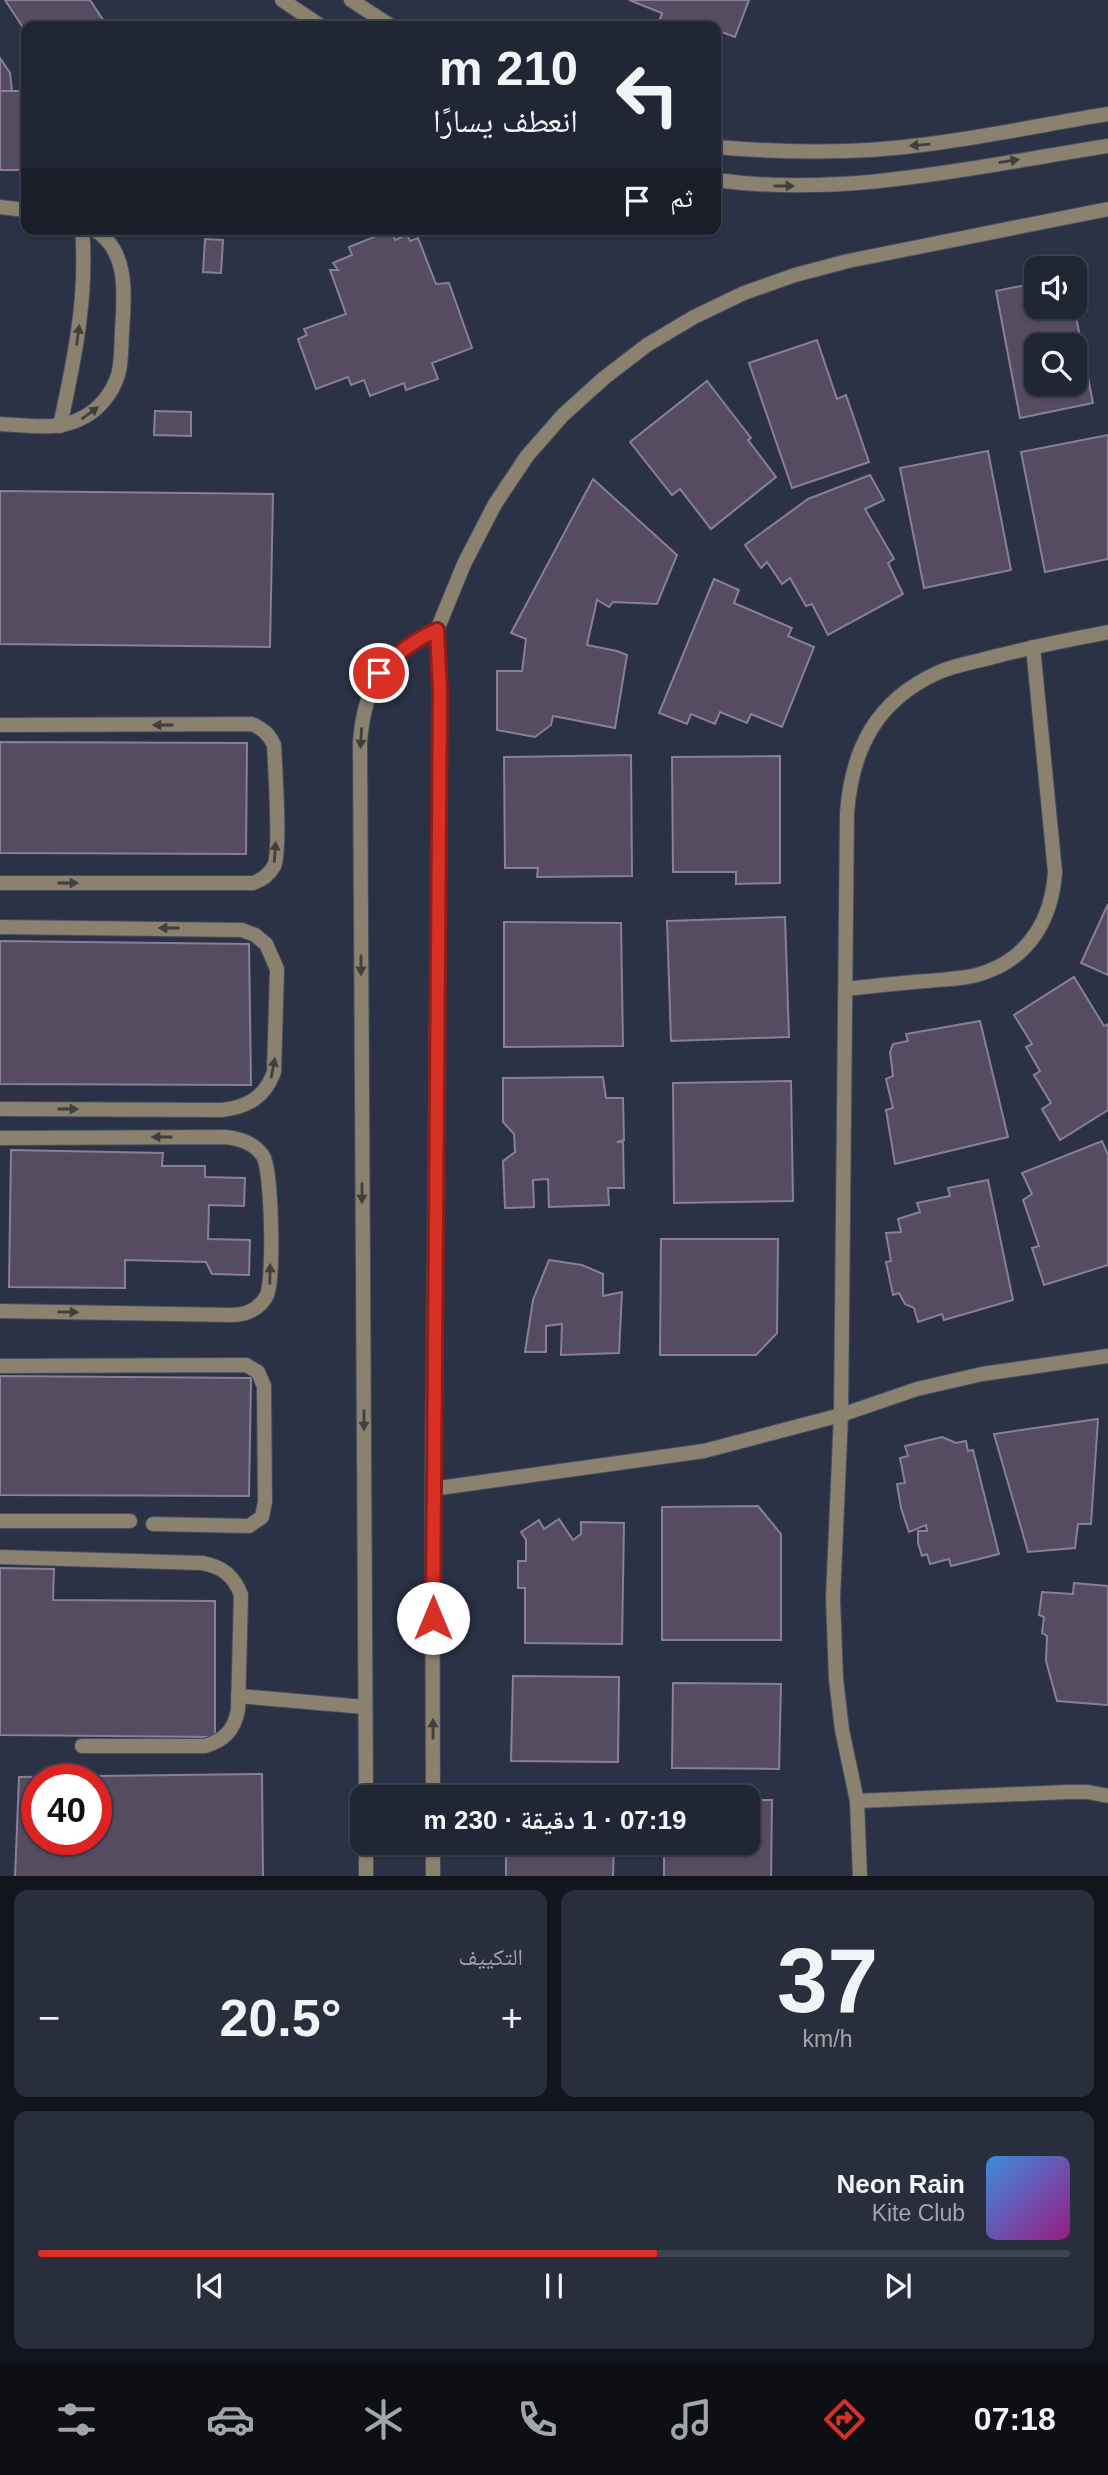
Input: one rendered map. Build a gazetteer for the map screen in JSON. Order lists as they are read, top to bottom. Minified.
{"page":{"turn":["210 m","انعطف يسارًا"],"then":"ثم","limit":"40","trip":"07:19 · 1 دقيقة · 230 m","tile":[["37","km/h"],"التكييف"],"heat":["−","20.5°","+"],"song":["Neon Rain","Kite Club"],"tabs":"07:18"}}
